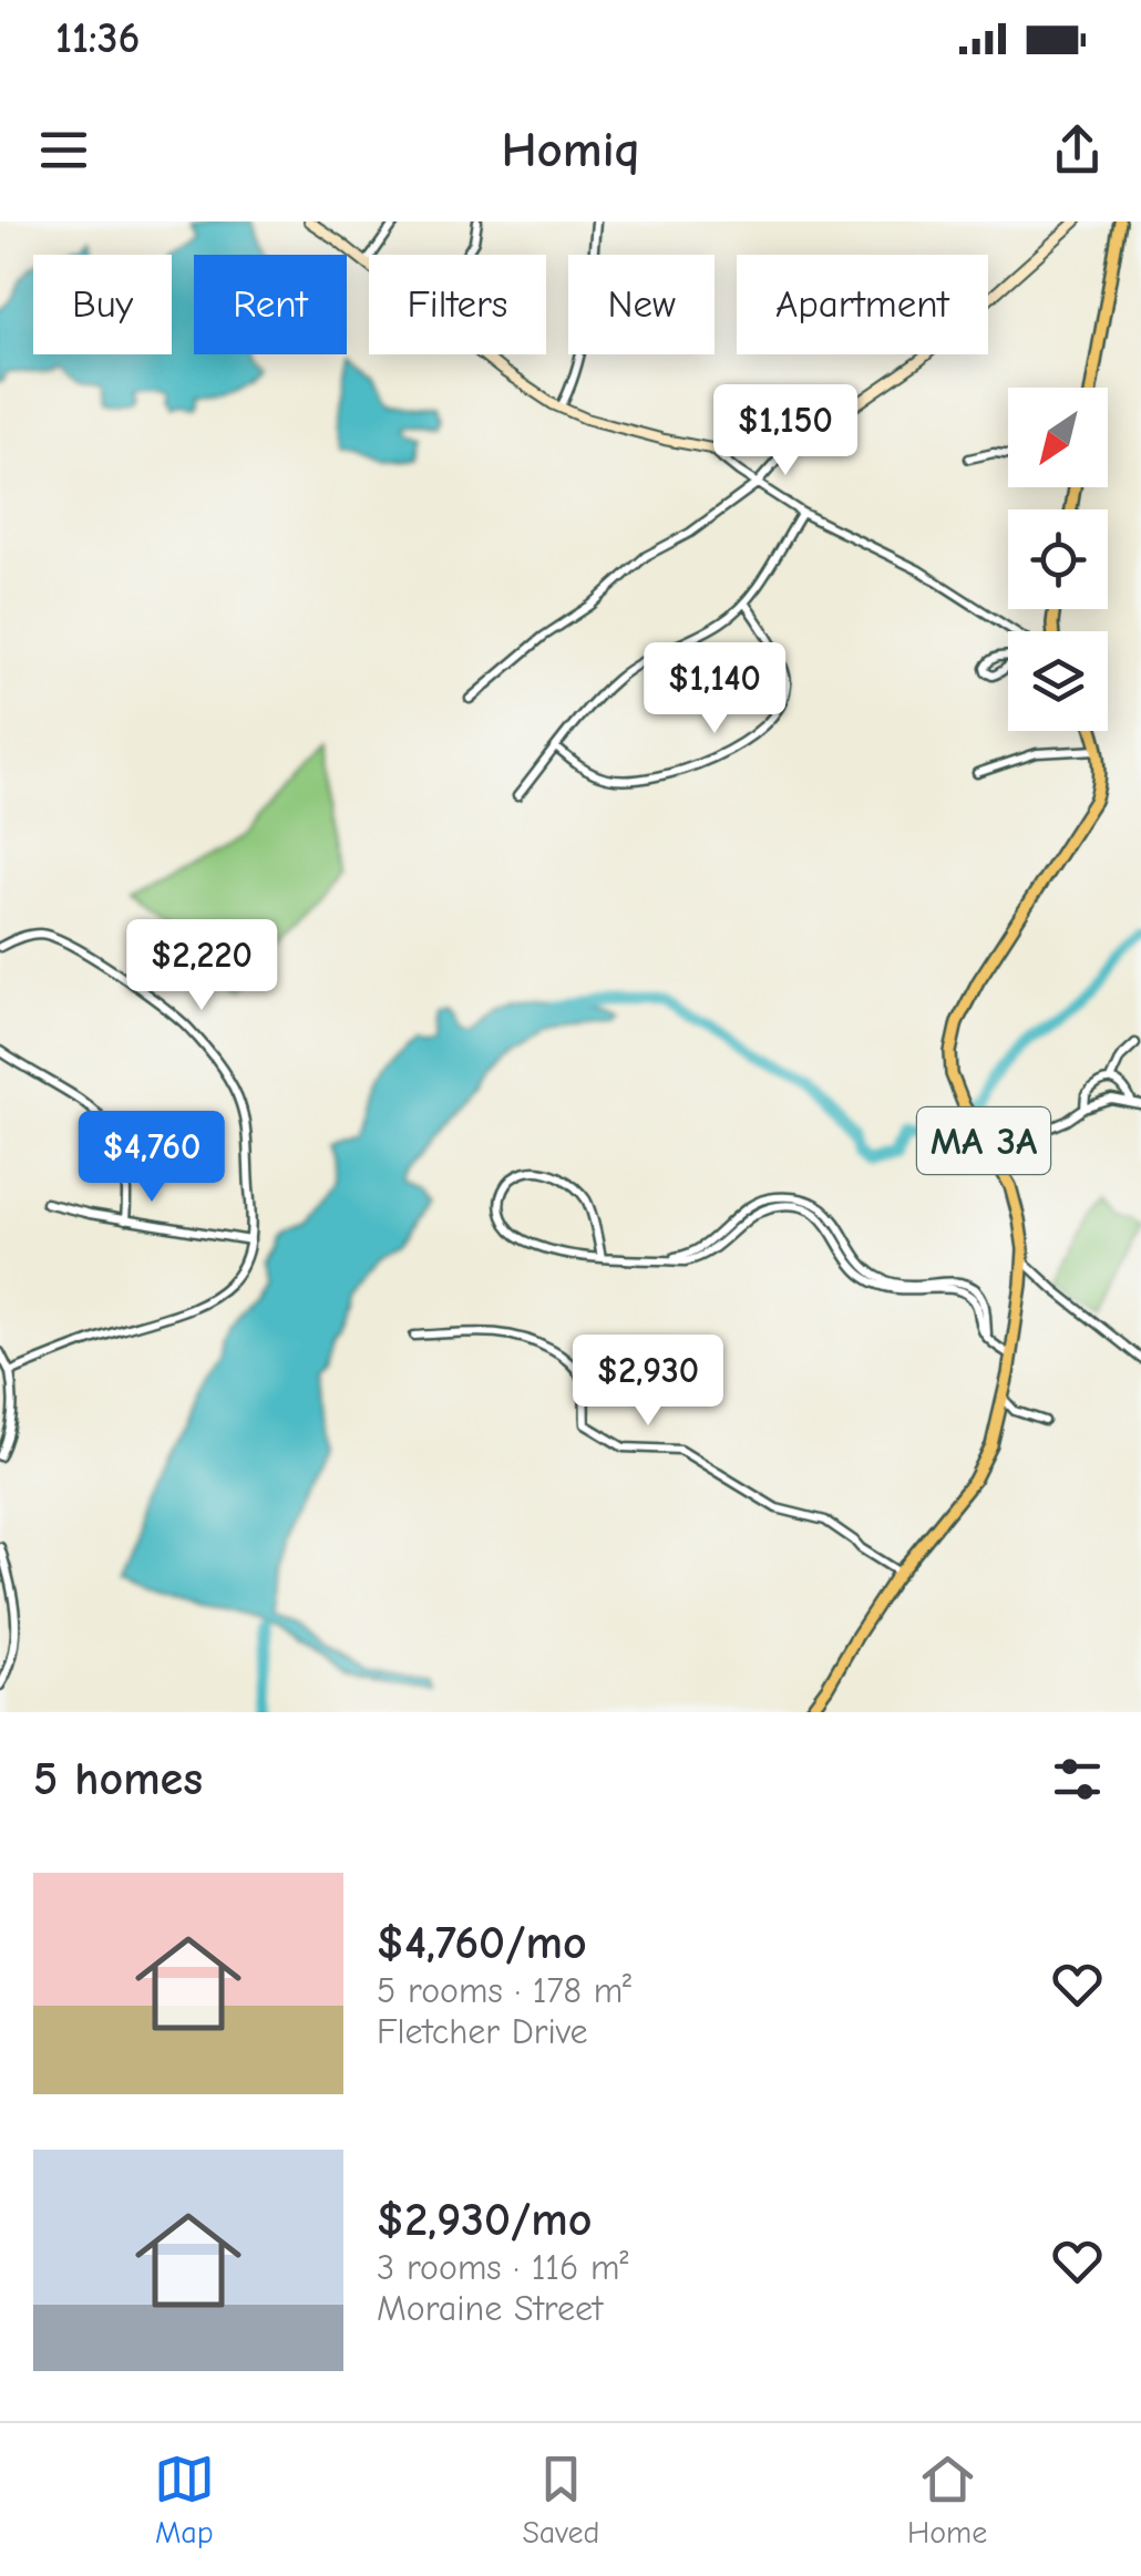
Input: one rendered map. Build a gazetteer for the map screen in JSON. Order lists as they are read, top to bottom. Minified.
{"streets":{"main road":["MA 3A"]},"north":"bottom left","page":{"status":"11:36","header":"Homiq","chip":["Buy","Rent","Filters","New","Apartment"],"price":["$1,150","$1,140","$2,220","$4,760","$2,930"],"heading":"5 homes","list":[{"name":"$4,760/mo","note":"5 rooms · 178 m² · Fletcher Drive"},{"name":"$2,930/mo","note":"3 rooms · 116 m² · Moraine Street"}],"tabs":["Map","Saved","Home"]}}
